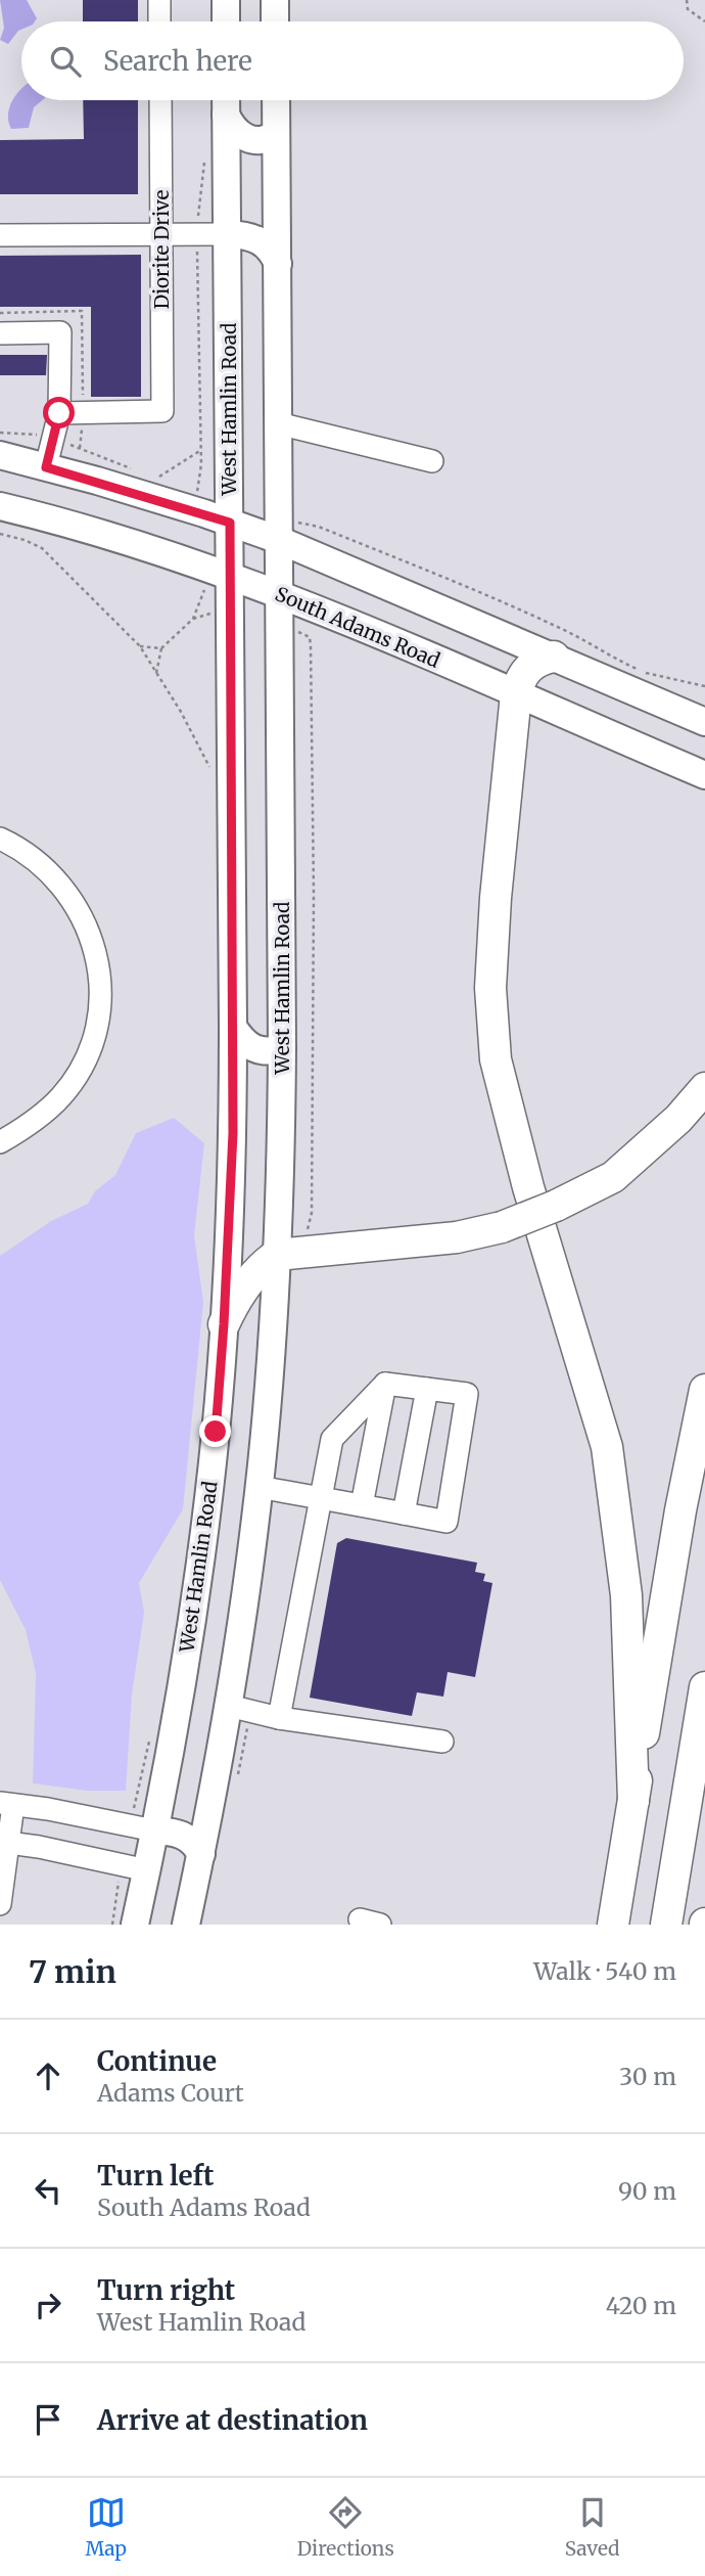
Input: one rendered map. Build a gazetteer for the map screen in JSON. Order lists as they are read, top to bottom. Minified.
{"streets":{"main road":["West Hamlin Road","South Adams Road"],"street":["Diorite Drive"]},"crossings":[["West Hamlin Road","South Adams Road"]],"page":{"search":"Search here","heading":["7 min","Walk · 540 m"],"list":[["Continue","Adams Court","30 m"],["Turn left","South Adams Road","90 m"],["Turn right","West Hamlin Road","420 m"],"Arrive at destination"],"nav":["Map","Directions","Saved"]}}
